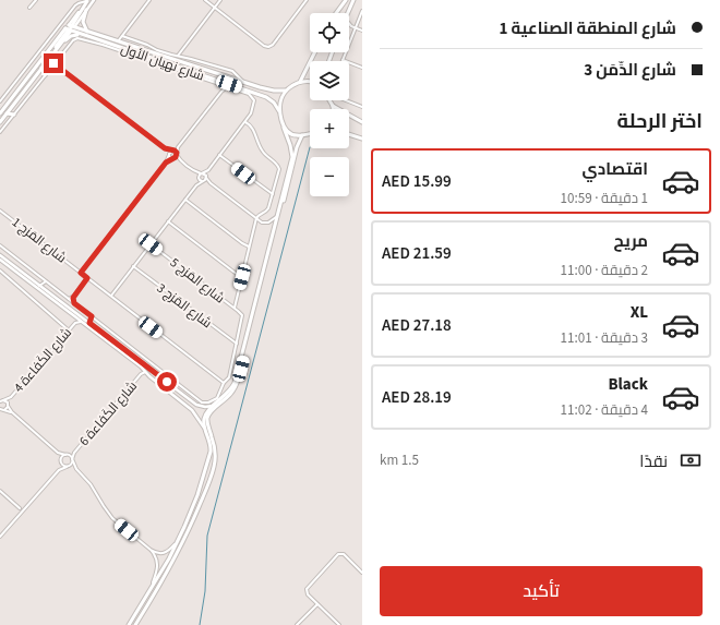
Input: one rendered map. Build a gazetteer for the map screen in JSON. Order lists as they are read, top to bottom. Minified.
{"streets":{"main road":["شارع نهيان الأول"],"street":["شارع المَزج 1","شارع المَزج 5","شارع المَزج 3","شارع الكَفاءة 4","شارع الكَفاءة 6"]},"crossings":[["شارع المَزج 5","شارع المَزج 3"]],"page":{"banner":["شارع المنطقة الصناعية 1","شارع الدِّمَن 3"],"map_buttons":["+","−"],"heading":"اختر الرحلة","list":[{"name":"اقتصادي","note":"1 دقيقة · 10:59","value":"AED 15.99"},{"name":"مريح","note":"2 دقيقة · 11:00","value":"AED 21.59"},{"name":"XL","note":"3 دقيقة · 11:01","value":"AED 27.18"},{"name":"Black","note":"4 دقيقة · 11:02","value":"AED 28.19"}],"pay":["نقدًا","1.5 km"],"buttons":"تأكيد"}}
